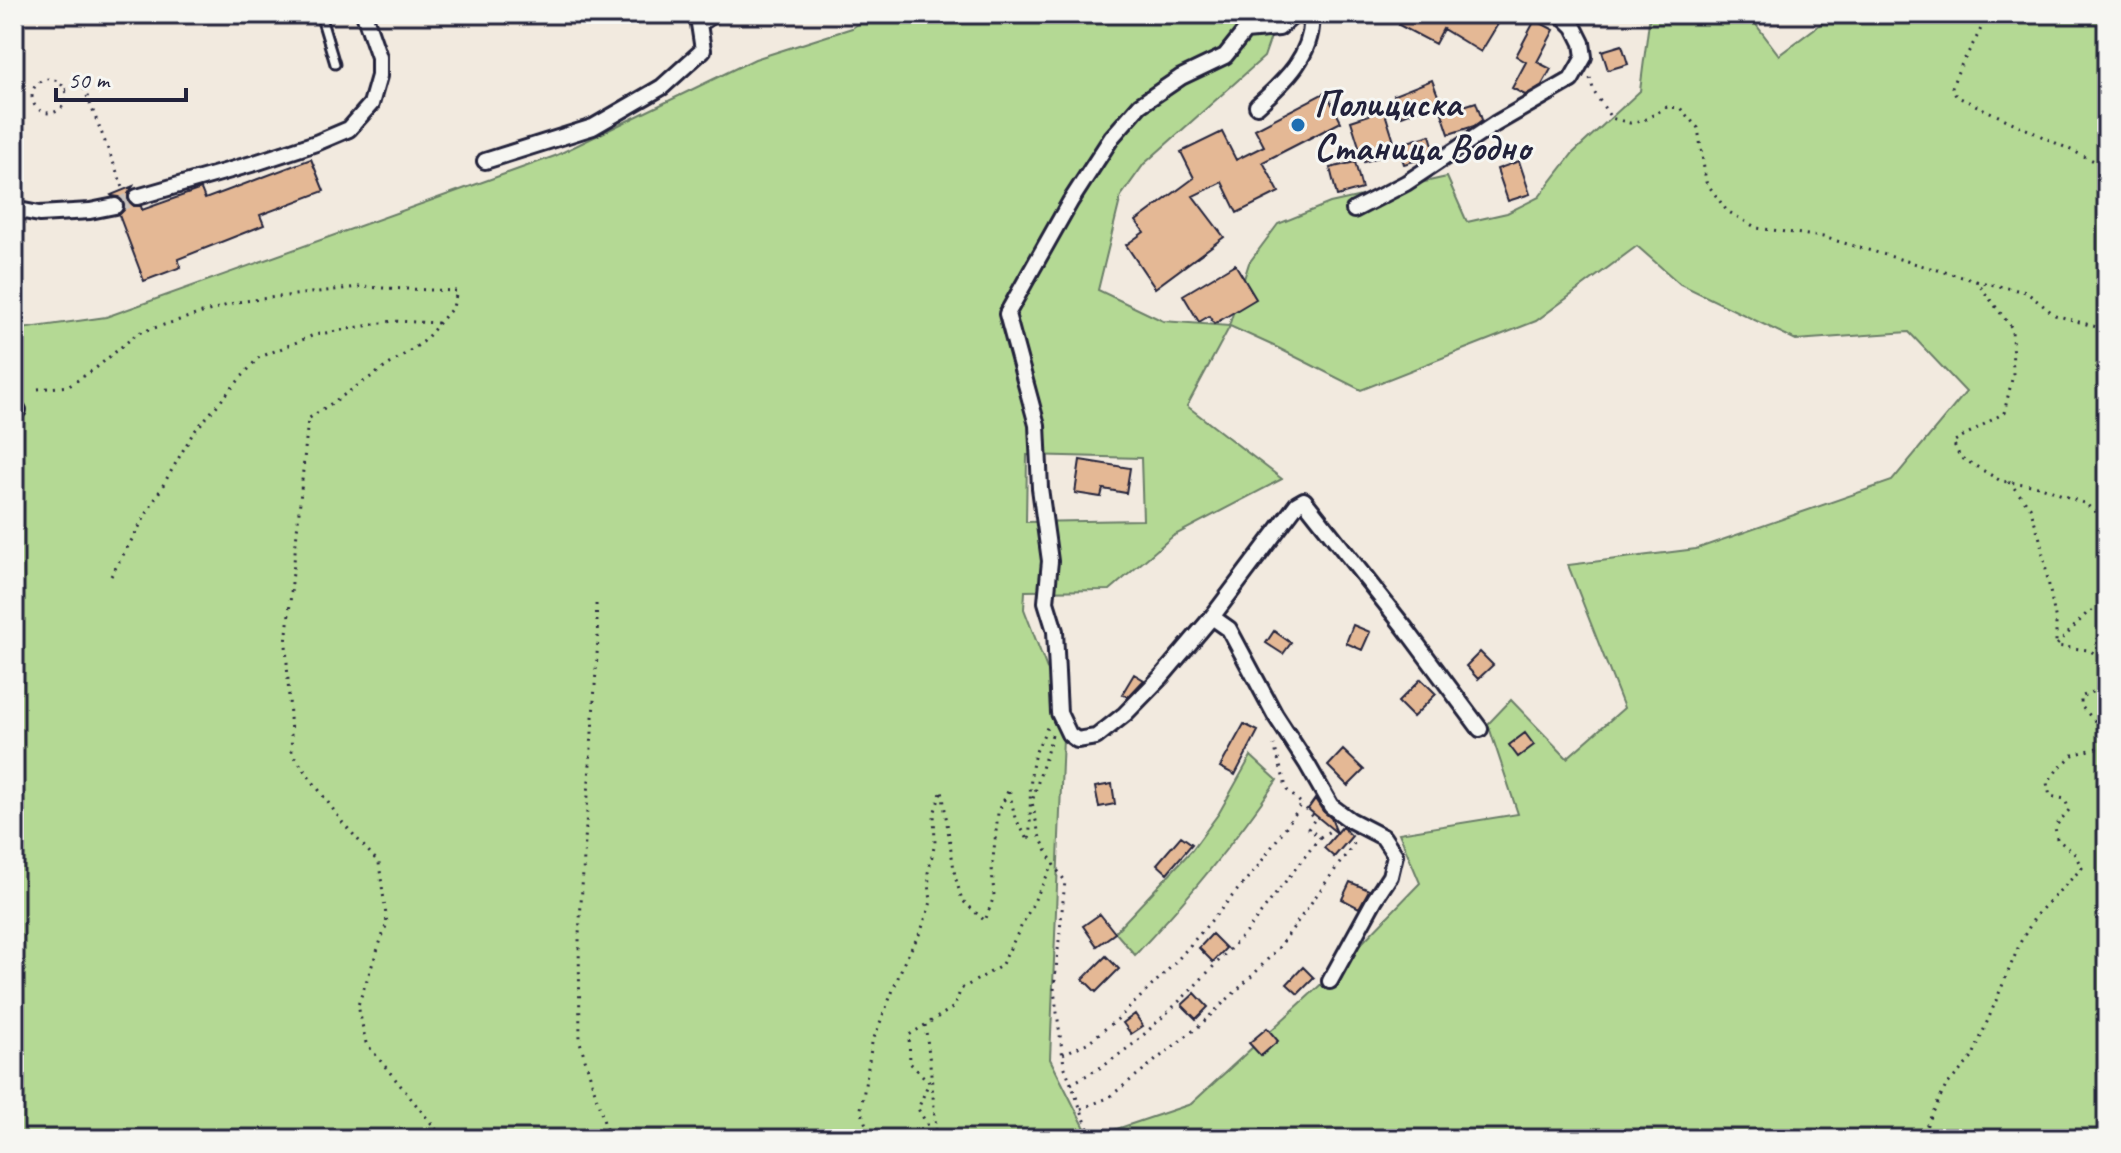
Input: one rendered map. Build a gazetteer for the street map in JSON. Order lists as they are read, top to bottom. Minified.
{"places":["Полициска Станица Водно"],"scale_bar":"50 m"}
